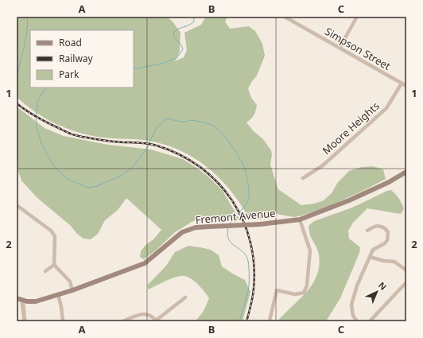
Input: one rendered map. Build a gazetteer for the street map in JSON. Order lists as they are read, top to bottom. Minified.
{"streets":{"main road":["Fremont Avenue"],"street":["Simpson Street","Moore Heights"]},"crossings":[["Simpson Street","Moore Heights"]],"legend":["Road","Railway","Park"],"north":"top right","grid":{"columns":["A","B","C"],"rows":["1","2"]}}
